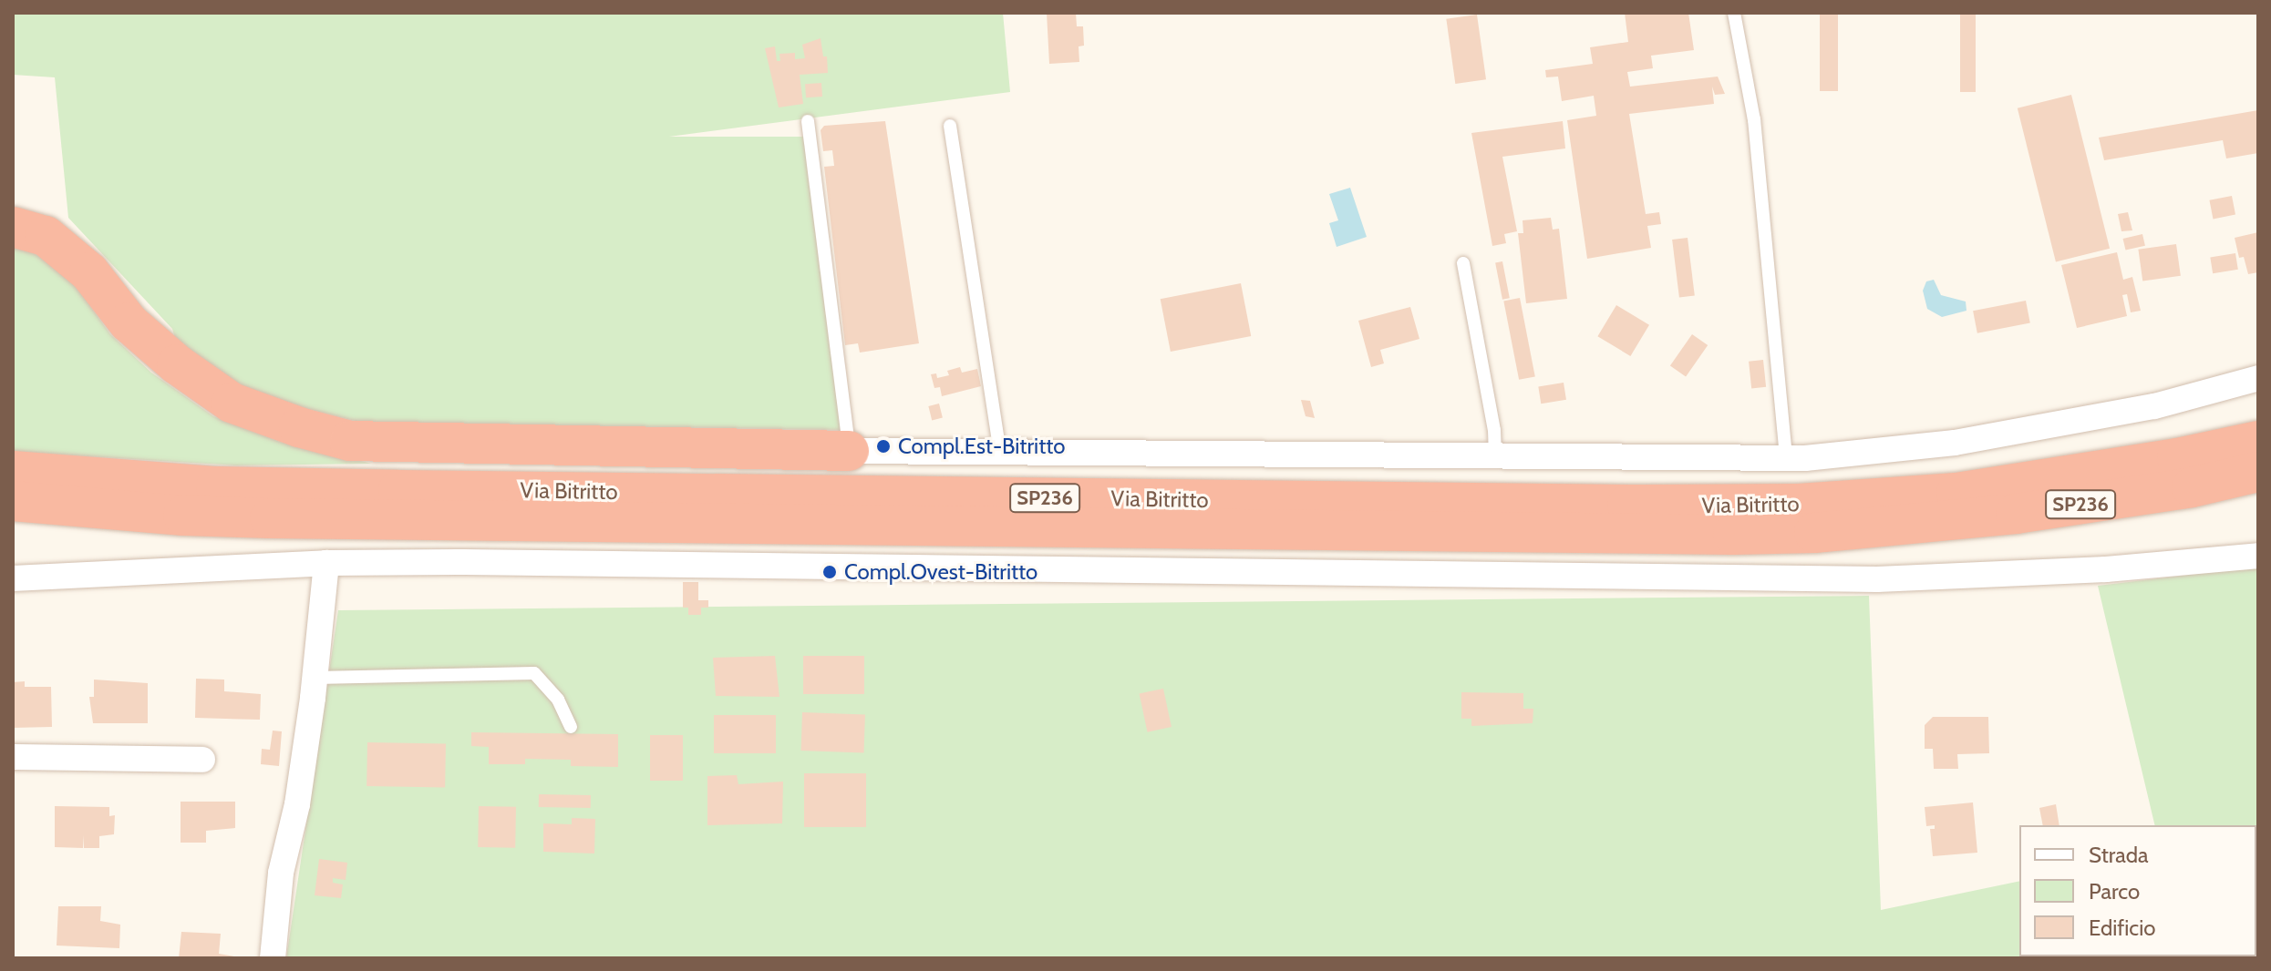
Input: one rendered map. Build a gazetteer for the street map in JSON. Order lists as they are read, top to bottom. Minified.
{"streets":{"highway":["Via Bitritto","SP236"]},"places":["Compl.Est-Bitritto","Compl.Ovest-Bitritto"],"legend":["Strada","Parco","Edificio"]}
